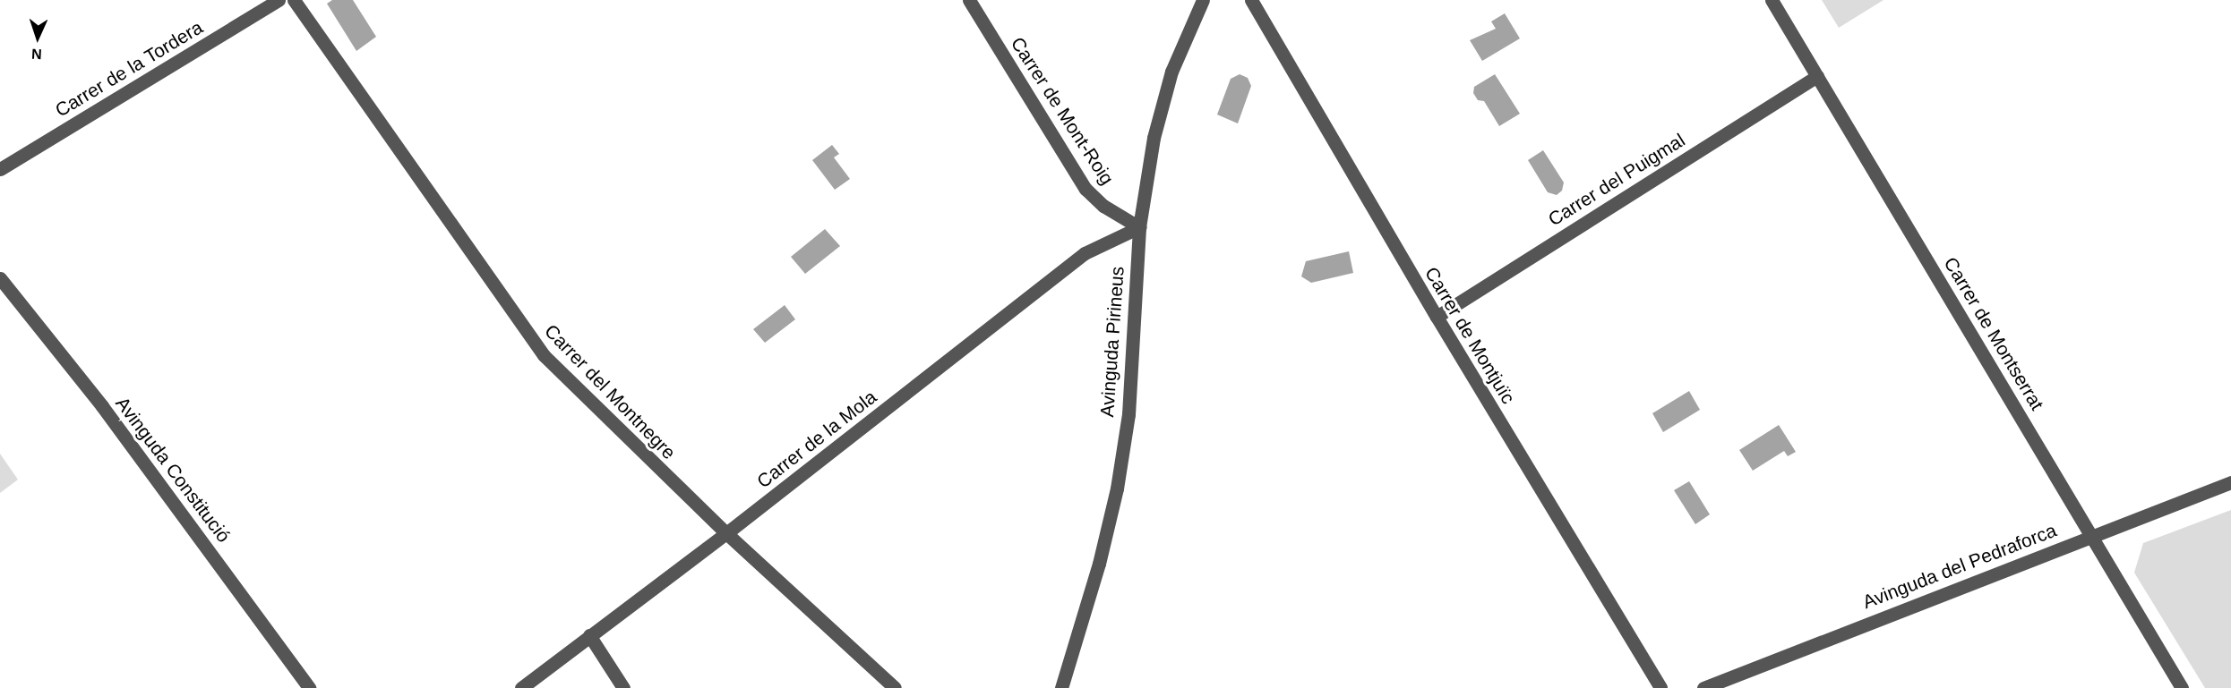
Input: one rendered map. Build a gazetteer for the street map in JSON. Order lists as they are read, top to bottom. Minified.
{"streets":{"street":["Carrer de la Tordera","Carrer de Mont-Roig","Carrer del Puigmal","Carrer de Montserrat","Carrer de Montjuïc","Avinguda Pirineus","Carrer del Montnegre","Carrer de la Mola","Avinguda Constitució","Avinguda del Pedraforca"]},"crossings":[["Carrer de Mont-Roig","Avinguda Pirineus"],["Carrer de Mont-Roig","Carrer de la Mola"],["Carrer del Puigmal","Carrer de Montserrat"],["Carrer del Puigmal","Carrer de Montjuïc"],["Carrer de Montserrat","Avinguda del Pedraforca"],["Avinguda Pirineus","Carrer de la Mola"],["Carrer del Montnegre","Carrer de la Mola"]],"north":"bottom"}
